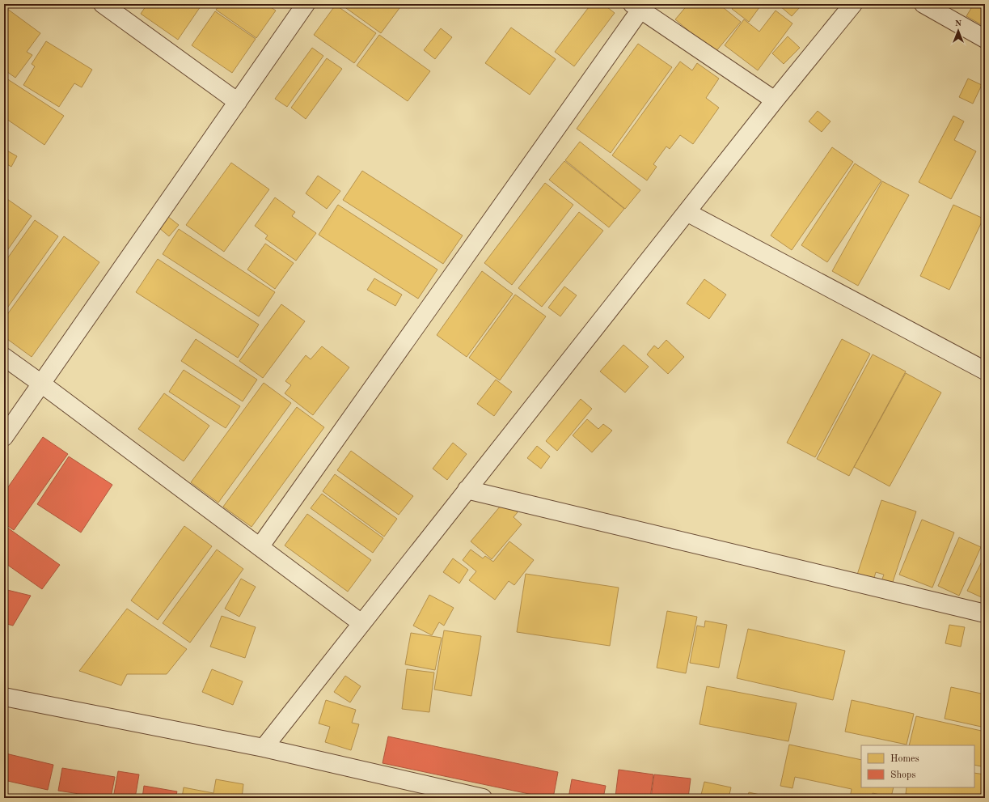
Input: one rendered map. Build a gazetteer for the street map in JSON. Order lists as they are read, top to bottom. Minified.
{"legend":["Homes","Shops"],"north":"top"}
